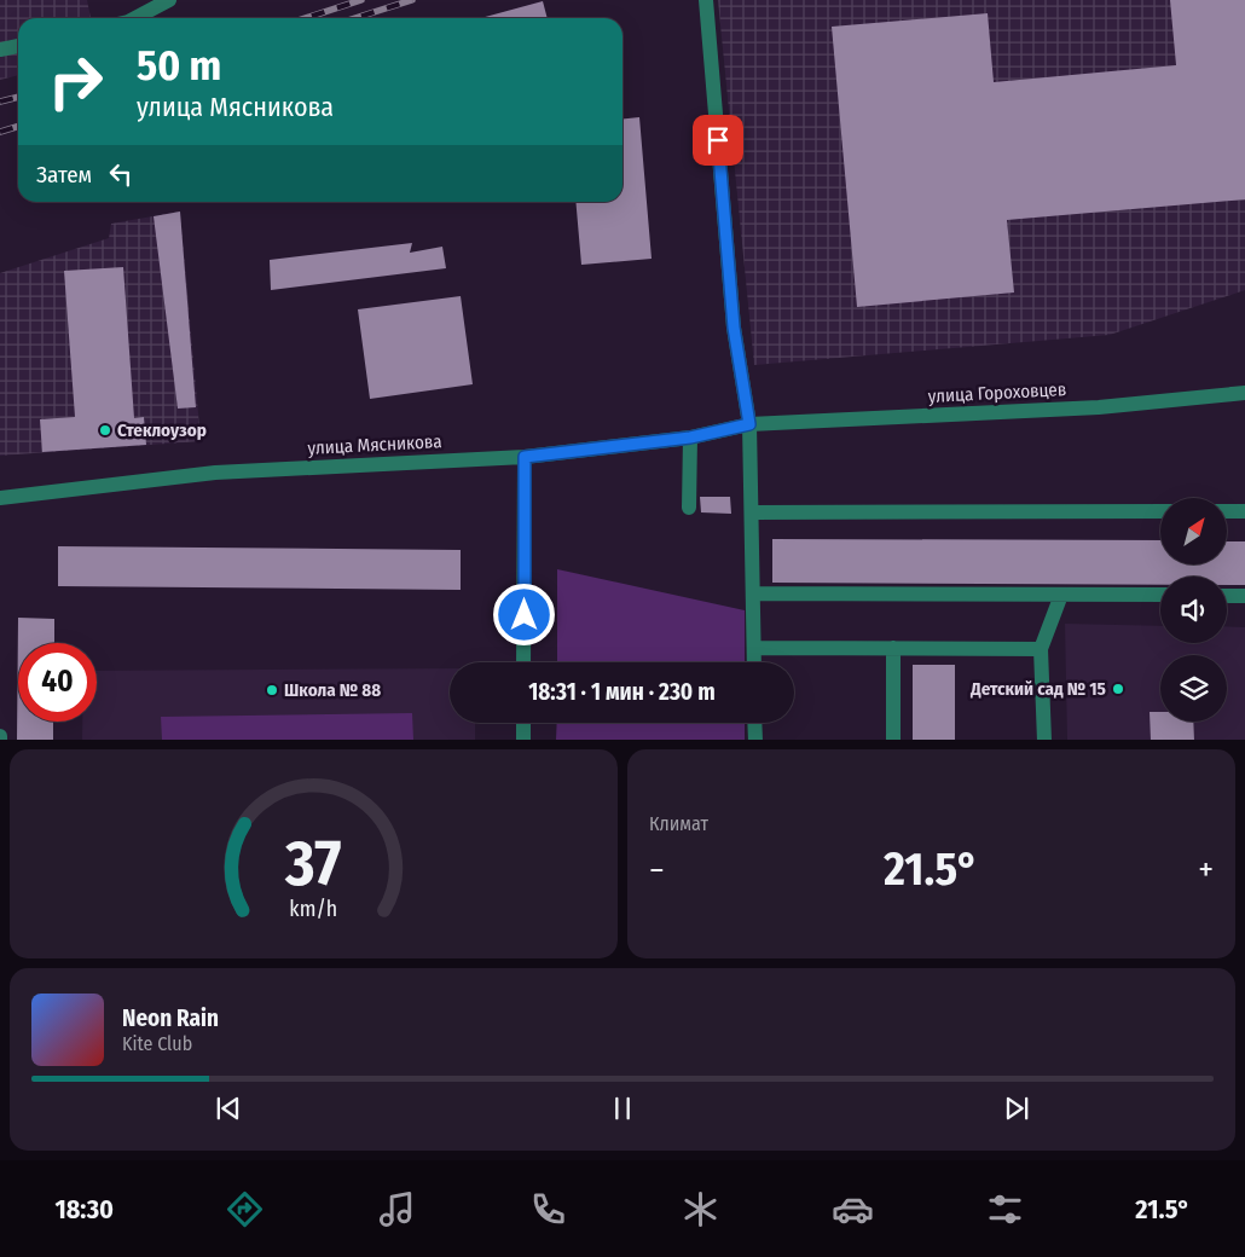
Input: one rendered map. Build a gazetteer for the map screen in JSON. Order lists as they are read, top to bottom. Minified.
{"streets":{"street":["улица Гороховцев","улица Мясникова"]},"crossings":[["улица Гороховцев","улица Мясникова"]],"places":["Стеклоузор","Детский сад № 15","Школа № 88"],"north":"top right","page":{"turn":["50 m","улица Мясникова"],"then":"Затем","limit":"40","trip":"18:31 · 1 мин · 230 m","tile":"Климат","heat":["−","21.5°","+"],"song":["Neon Rain","Kite Club"],"tabs":["18:30","21.5°"],"gauge":["37","km/h"]}}
